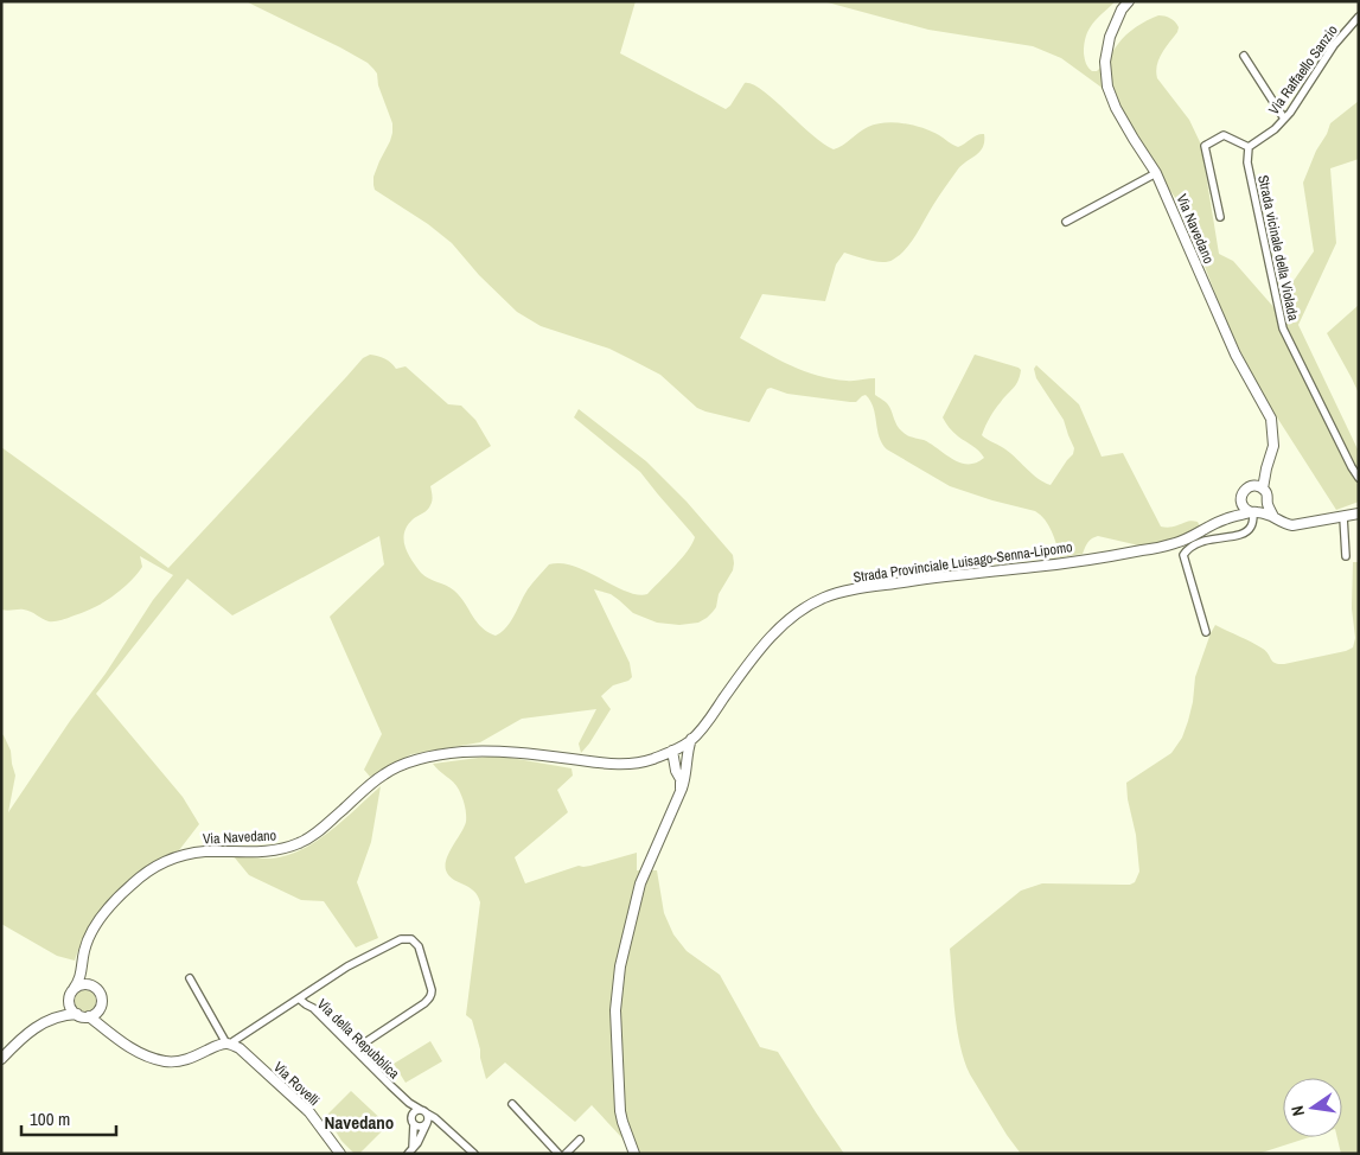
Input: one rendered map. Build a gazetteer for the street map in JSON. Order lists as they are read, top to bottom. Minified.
{"streets":{"street":["Via Raffaello Sanzio","Via Navedano","Strada vicinale della Violada","Strada Provinciale Luisago-Senna-Lipomo","Via della Repubblica","Via Rovelli"]},"crossings":[["Via Raffaello Sanzio","Strada vicinale della Violada"],["Via Navedano","Strada Provinciale Luisago-Senna-Lipomo"],["Via della Repubblica","Via Rovelli"]],"districts":["Navedano"],"scale_bar":"100 m","north":"left"}
